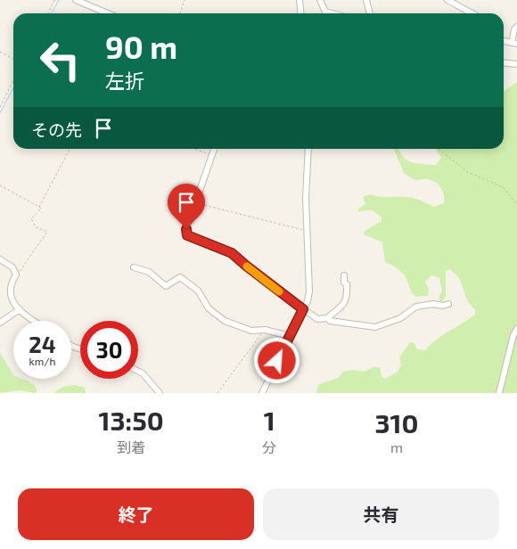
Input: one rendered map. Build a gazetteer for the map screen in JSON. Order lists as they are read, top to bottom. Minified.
{"page":{"turn":["90 m","左折"],"then":"その先","speed":"24 km/h","limit":"30","eta":["13:50","到着","1","分","310","m"],"buttons":["終了","共有"]}}
